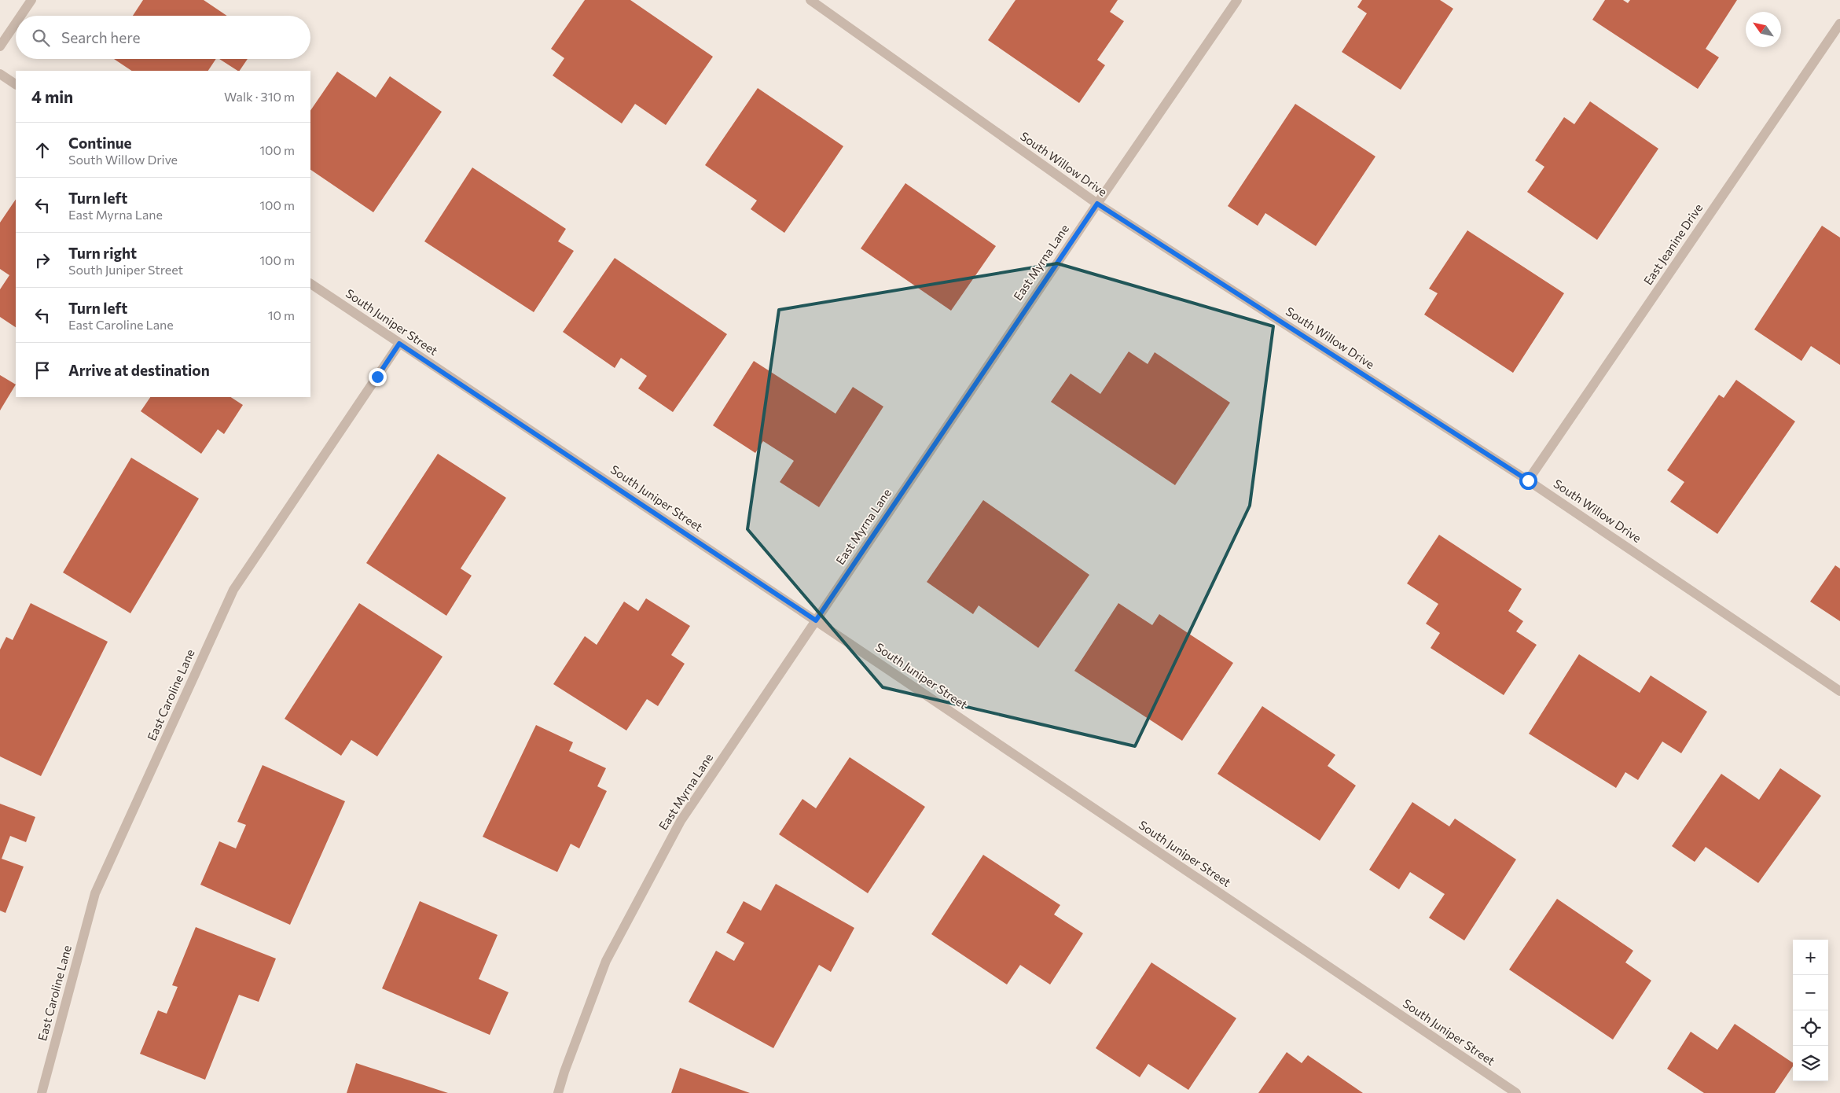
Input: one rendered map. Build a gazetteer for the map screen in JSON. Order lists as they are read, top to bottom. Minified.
{"streets":{"street":["South Willow Drive","East Jeanine Drive","East Myrna Lane","South Juniper Street","East Caroline Lane"]},"crossings":[["South Willow Drive","East Jeanine Drive"],["South Willow Drive","East Myrna Lane"],["East Myrna Lane","South Juniper Street"],["South Juniper Street","East Caroline Lane"]],"north":"top left","page":{"search":"Search here","heading":["4 min","Walk · 310 m"],"list":[["Continue","South Willow Drive","100 m"],["Turn left","East Myrna Lane","100 m"],["Turn right","South Juniper Street","100 m"],["Turn left","East Caroline Lane","10 m"],"Arrive at destination"],"map_buttons":["+","−"]}}
